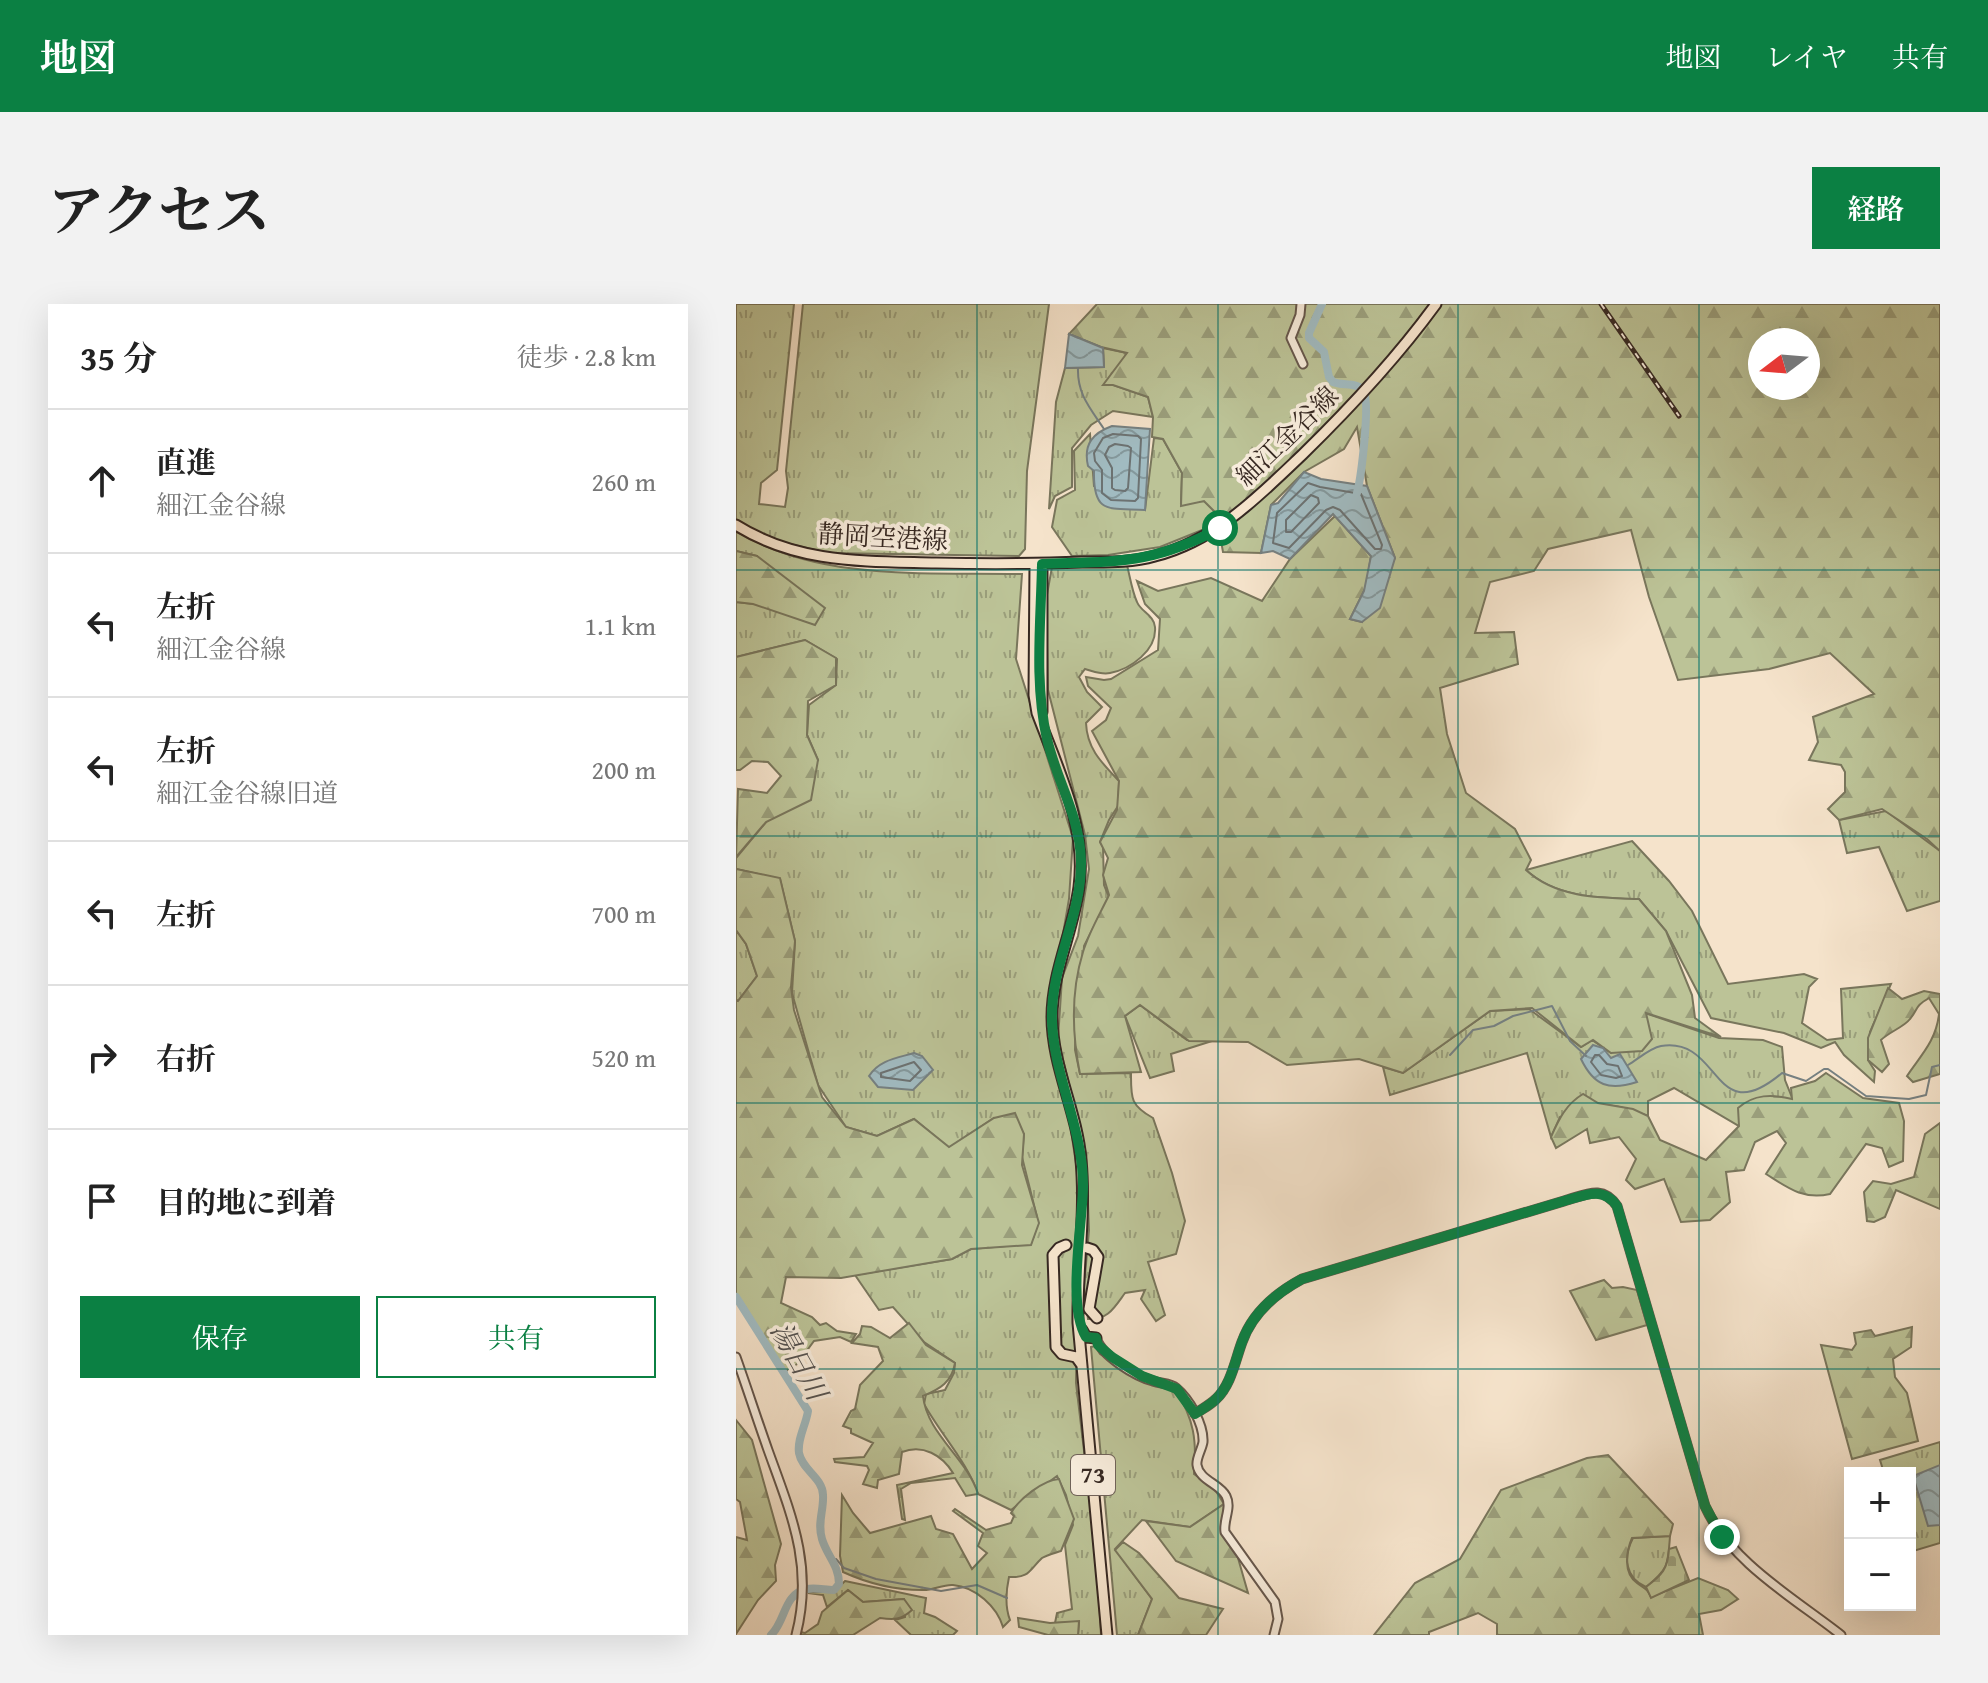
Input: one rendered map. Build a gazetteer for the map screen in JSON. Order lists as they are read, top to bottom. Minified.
{"streets":{"main road":["細江金谷線","静岡空港線","73"]},"crossings":[["細江金谷線","静岡空港線"]],"water":["湯日川"],"north":"left","page":{"header":"地図","nav":["地図","レイヤ","共有"],"title":"アクセス","buttons":["経路",["保存","共有"]],"heading":["35 分","徒歩 · 2.8 km"],"list":[["直進","細江金谷線","260 m"],["左折","細江金谷線","1.1 km"],["左折","細江金谷線旧道","200 m"],["左折","700 m"],["右折","520 m"],"目的地に到着"],"map_buttons":["+","−"]}}
